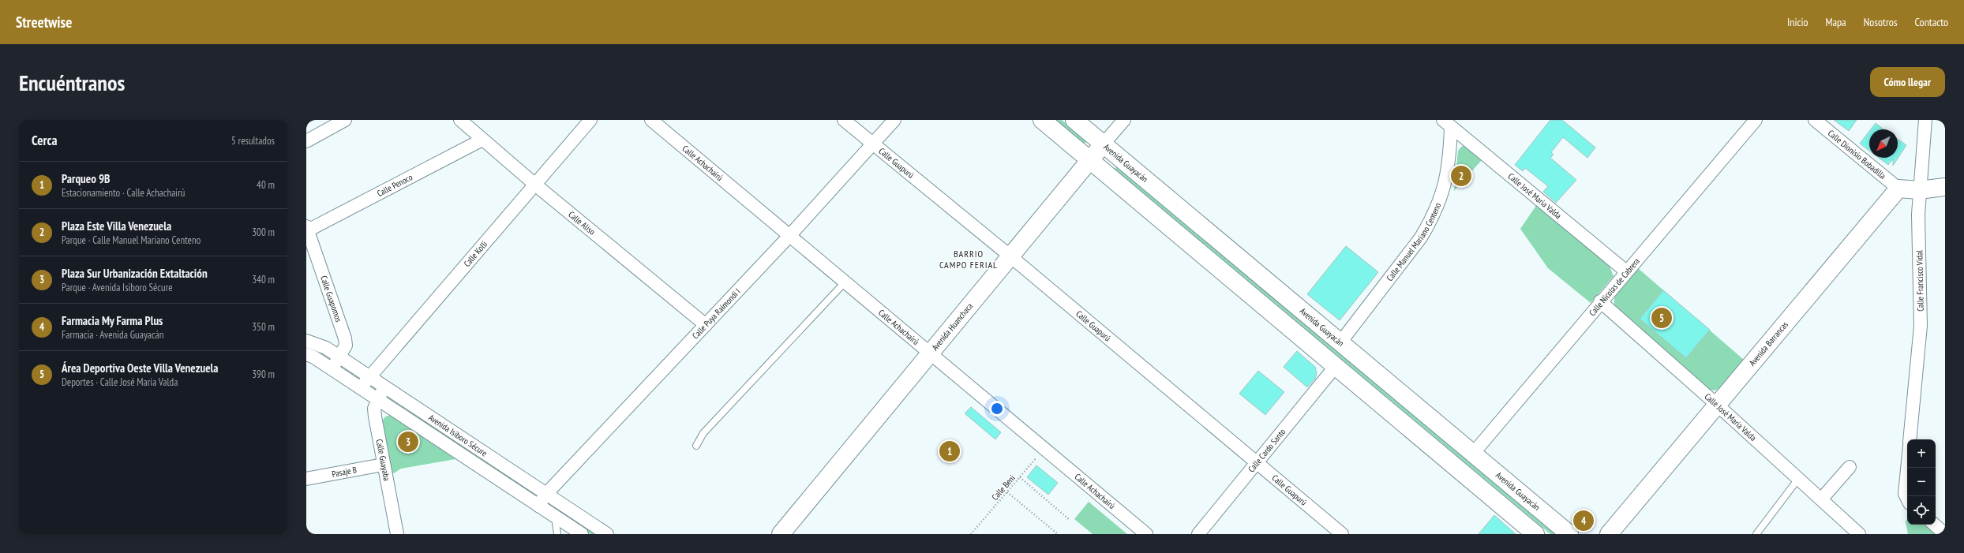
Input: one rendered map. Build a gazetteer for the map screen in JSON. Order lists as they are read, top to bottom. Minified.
{"streets":{"main road":["Avenida Guayacán","Avenida Huanchaca","Avenida Barrancas"],"street":["Calle Dionisio Bobadilla","Calle Achachairú","Calle Guapurú","Calle Penoco","Calle José Maria Valda","Calle Aliso","Calle Manuel Mariano Centeno","Calle Kolli","Calle Francisco Vidal","Calle Nicolas de Cabrera","Calle Guapomos","Calle Puya Raimondi I","Avenida Isiboro Sécure","Calle Cardo Santo","Calle Guayaba","Pasaje B"],"path":["Calle Beni"]},"crossings":[["Calle Dionisio Bobadilla","Avenida Barrancas"],["Avenida Guayacán","Calle Manuel Mariano Centeno"],["Avenida Guayacán","Calle Nicolas de Cabrera"],["Avenida Guayacán","Avenida Huanchaca"],["Calle Achachairú","Calle Puya Raimondi I"],["Calle Achachairú","Avenida Huanchaca"],["Calle Achachairú","Calle Beni"],["Calle Guapurú","Calle Puya Raimondi I"],["Calle Guapurú","Avenida Huanchaca"],["Calle Guapurú","Calle Cardo Santo"],["Calle Penoco","Calle Aliso"],["Calle Penoco","Calle Guapomos"],["Calle José Maria Valda","Calle Manuel Mariano Centeno"],["Calle José Maria Valda","Calle Nicolas de Cabrera"],["Calle José Maria Valda","Avenida Barrancas"],["Calle Aliso","Calle Kolli"],["Calle Aliso","Calle Puya Raimondi I"],["Calle Kolli","Avenida Isiboro Sécure"],["Calle Guapomos","Avenida Isiboro Sécure"],["Calle Puya Raimondi I","Avenida Isiboro Sécure"],["Avenida Isiboro Sécure","Calle Guayaba"],["Calle Guayaba","Pasaje B"]],"districts":["BARRIO CAMPO FERIAL"],"north":"bottom left","page":{"header":"Streetwise","nav":["Inicio","Mapa","Nosotros","Contacto"],"buttons":"Cómo llegar","title":"Encuéntranos","heading":["Cerca","5 resultados"],"list":[{"mark":"1","name":"Parqueo 9B","note":"Estacionamiento · Calle Achachairú","value":"40 m"},{"mark":"2","name":"Plaza Este Villa Venezuela","note":"Parque · Calle Manuel Mariano Centeno","value":"300 m"},{"mark":"3","name":"Plaza Sur Urbanización Extaltación","note":"Parque · Avenida Isiboro Sécure","value":"340 m"},{"mark":"4","name":"Farmacia My Farma Plus","note":"Farmacia · Avenida Guayacán","value":"350 m"},{"mark":"5","name":"Área Deportiva Oeste Villa Venezuela","note":"Deportes · Calle José Maria Valda","value":"390 m"}],"pins":["2","5","3","1","4"],"map_buttons":["+","−"]}}
